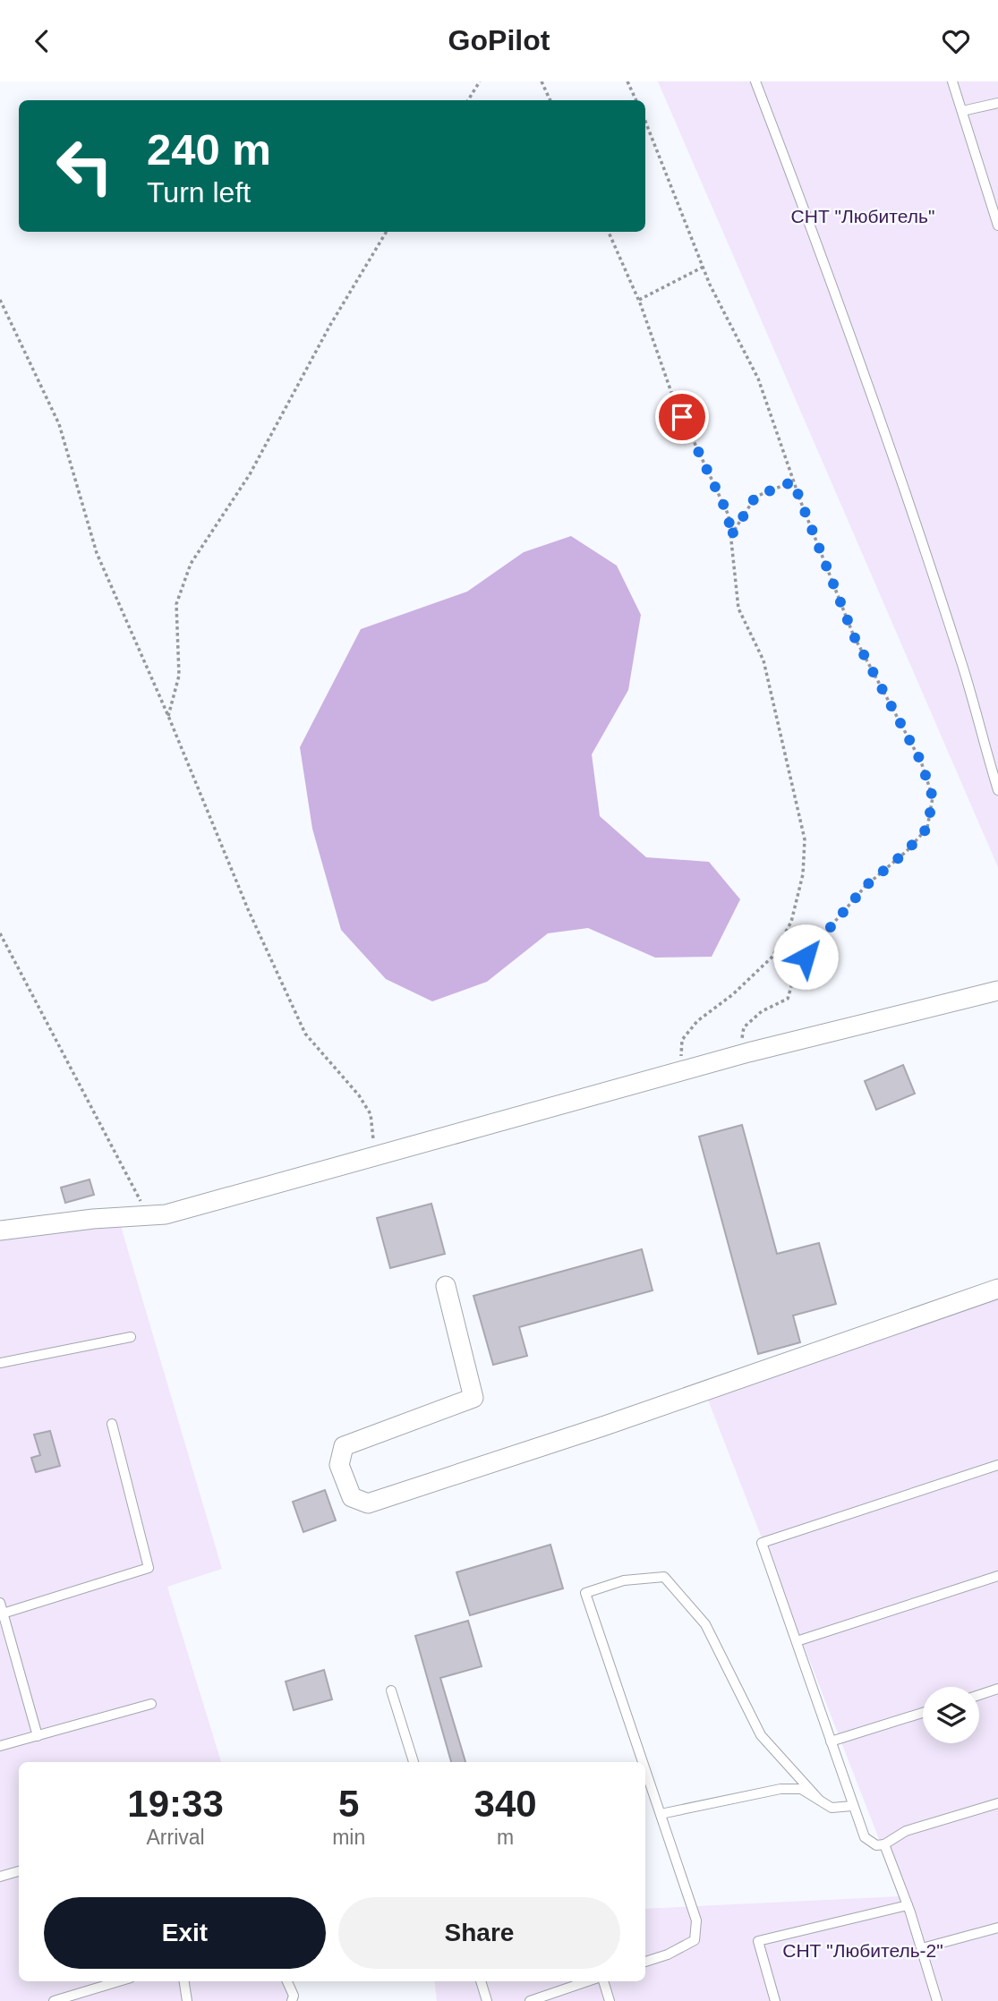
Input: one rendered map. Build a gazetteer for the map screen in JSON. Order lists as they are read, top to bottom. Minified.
{"parks":["СНТ \"Любитель\"","СНТ \"Любитель-2\""],"page":{"header":"GoPilot","turn":["240 m","Turn left"],"eta":["19:33","Arrival","5","min","340","m"],"buttons":["Exit","Share"]}}
